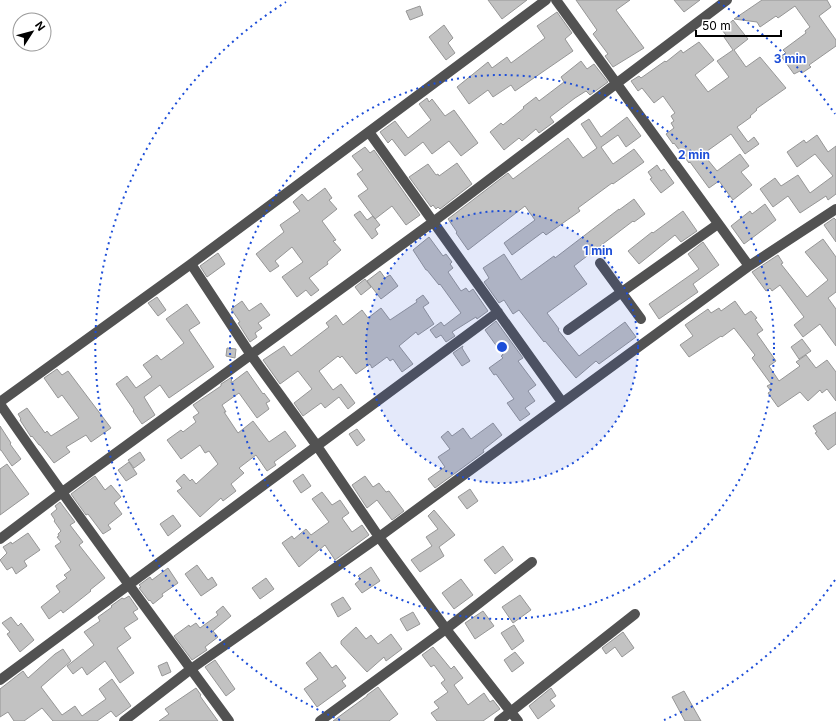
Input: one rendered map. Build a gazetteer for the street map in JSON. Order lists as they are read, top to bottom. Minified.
{"scale_bar":"50 m","north":"top right","rings":["3 min","2 min","1 min"]}
